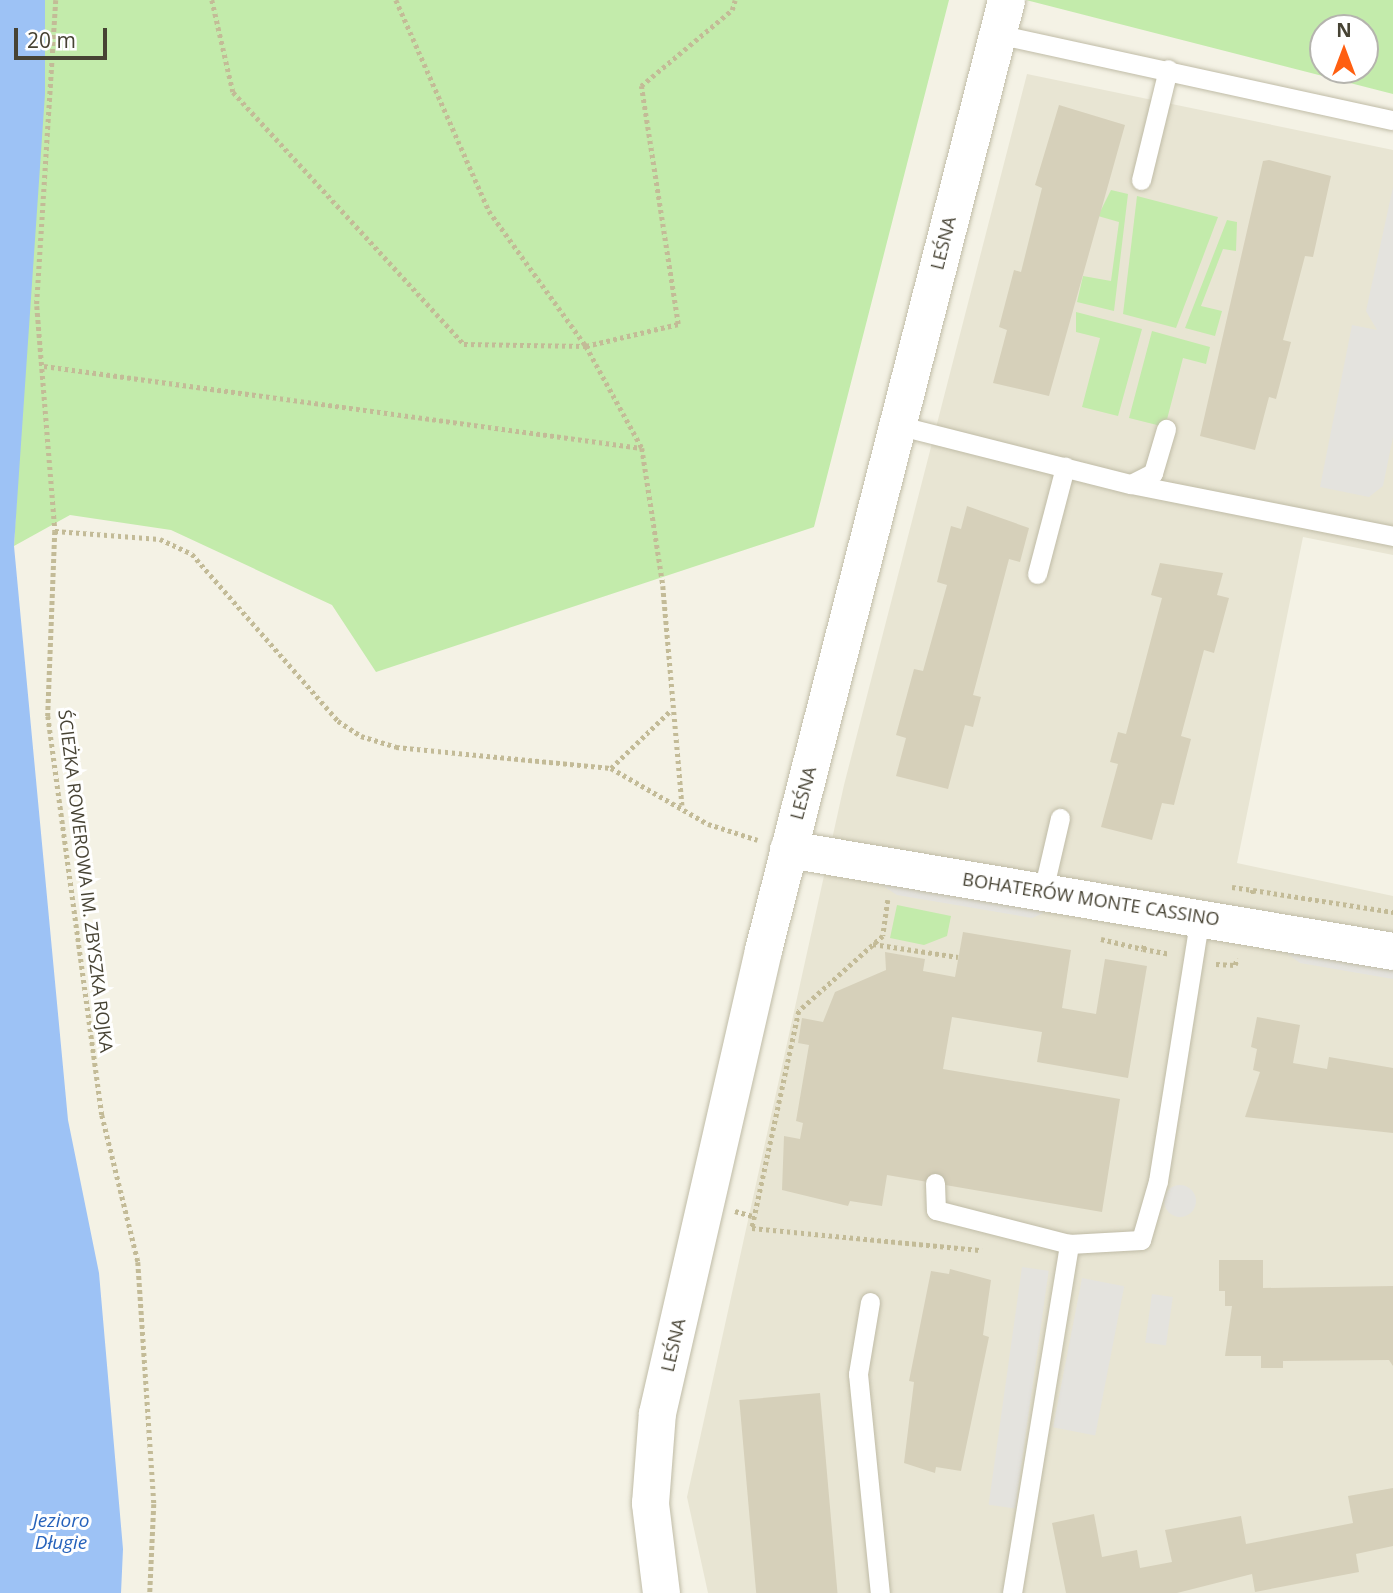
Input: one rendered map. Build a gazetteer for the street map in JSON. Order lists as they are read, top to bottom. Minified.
{"streets":{"street":["LEŚNA","BOHATERÓW MONTE CASSINO"],"path":["ŚCIEŻKA ROWEROWA IM. ZBYSZKA ROJKA"]},"crossings":[["LEŚNA","BOHATERÓW MONTE CASSINO"]],"water":["Jezioro Długie"],"scale_bar":"20 m","north":"top"}
